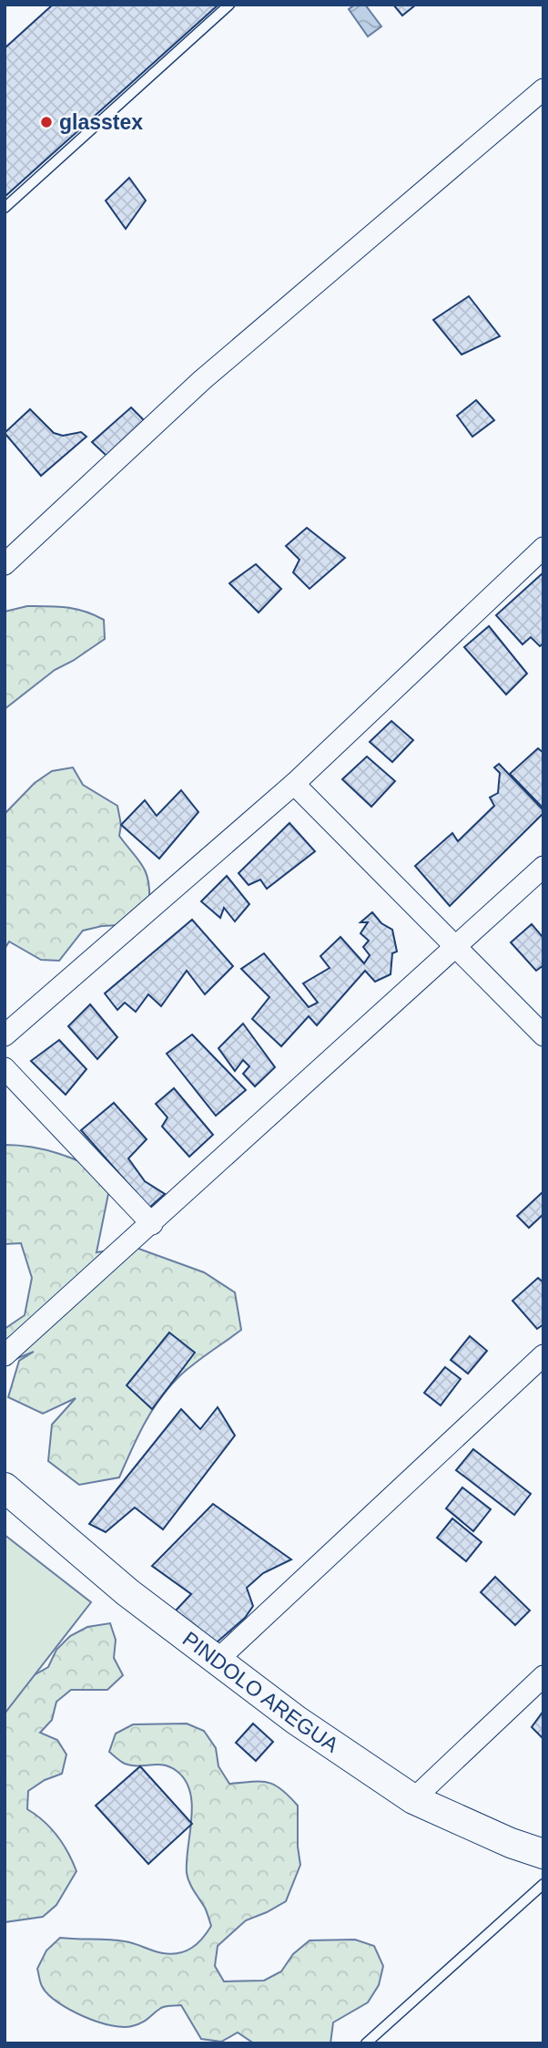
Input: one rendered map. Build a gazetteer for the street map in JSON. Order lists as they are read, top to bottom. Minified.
{"streets":{"main road":["PINDOLO AREGUA"]},"places":["glasstex"]}
